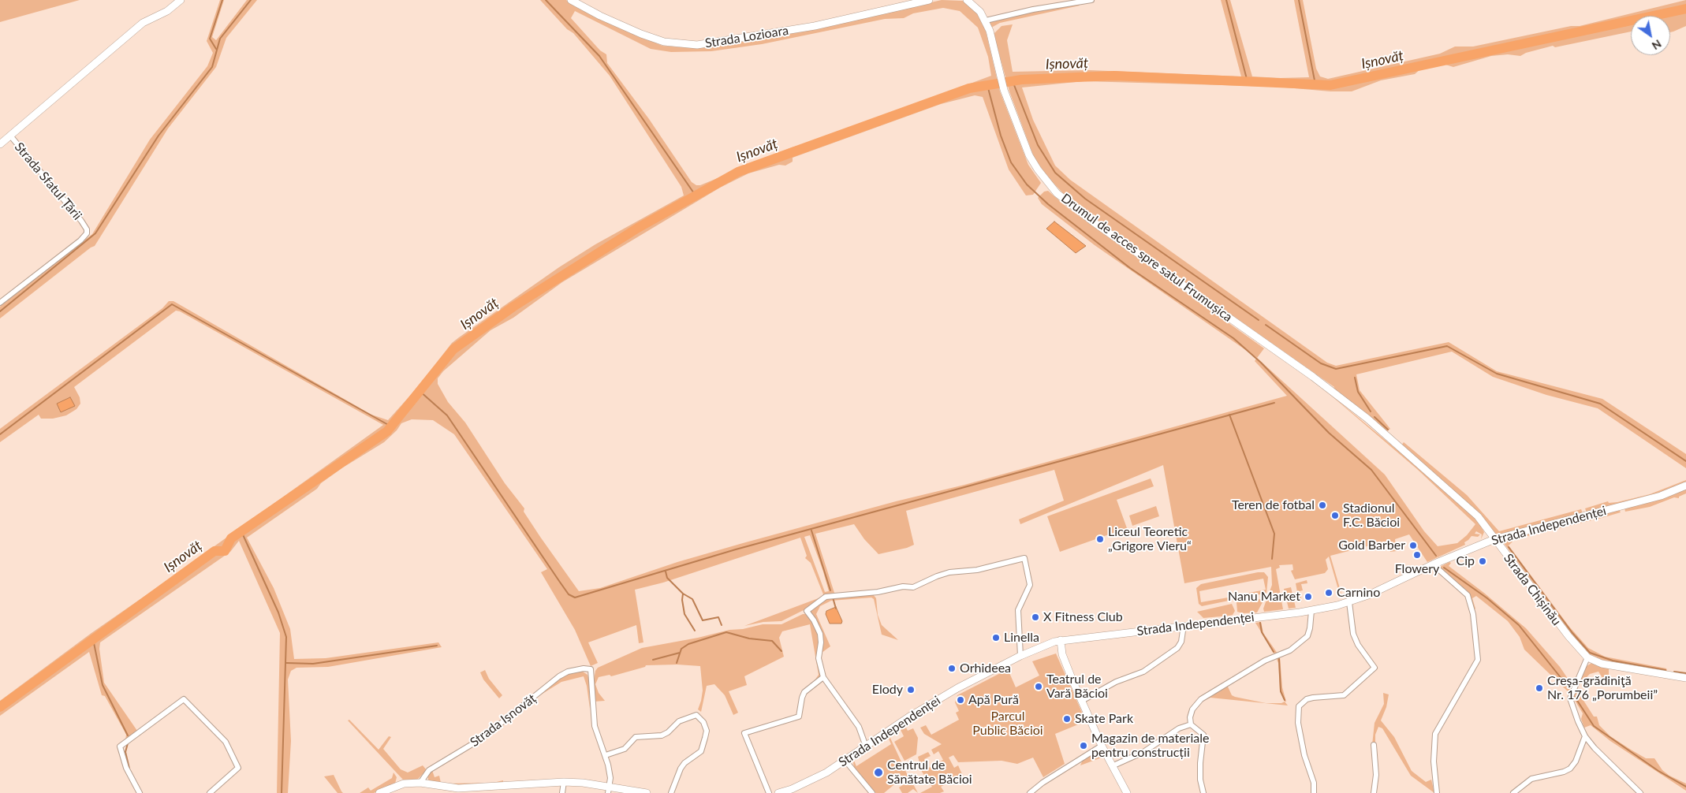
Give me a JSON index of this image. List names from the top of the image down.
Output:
{
  "streets": {
    "street": [
      "Strada Lozioara",
      "Strada Sfatul Țării",
      "Drumul de acces spre satul Frumușica",
      "Strada Independenței",
      "Strada Chișinău",
      "Strada Ișnovăț"
    ]
  },
  "crossings": [
    ["Drumul de acces spre satul Frumușica", "Strada Chișinău"],
    ["Strada Independenței", "Strada Chișinău"]
  ],
  "water": ["Ișnovăț"],
  "parks": ["Parcul Public Băcioi"],
  "places": [
    "Teren de fotbal",
    "Stadionul F.C. Băcioi",
    "Liceul Teoretic „Grigore Vieru“",
    "Gold Barber",
    "Flowery",
    "Cip",
    "Carnino",
    "Nanu Market",
    "X Fitness Club",
    "Linella",
    "Orhideea",
    "Teatrul de Vară Băcioi",
    "Creşa-grădiniţă Nr. 176 „Porumbeii”",
    "Elody",
    "Apă Pură",
    "Skate Park",
    "Magazin de materiale pentru construcții",
    "Centrul de Sănătate Băcioi"
  ],
  "north": "bottom right"
}
